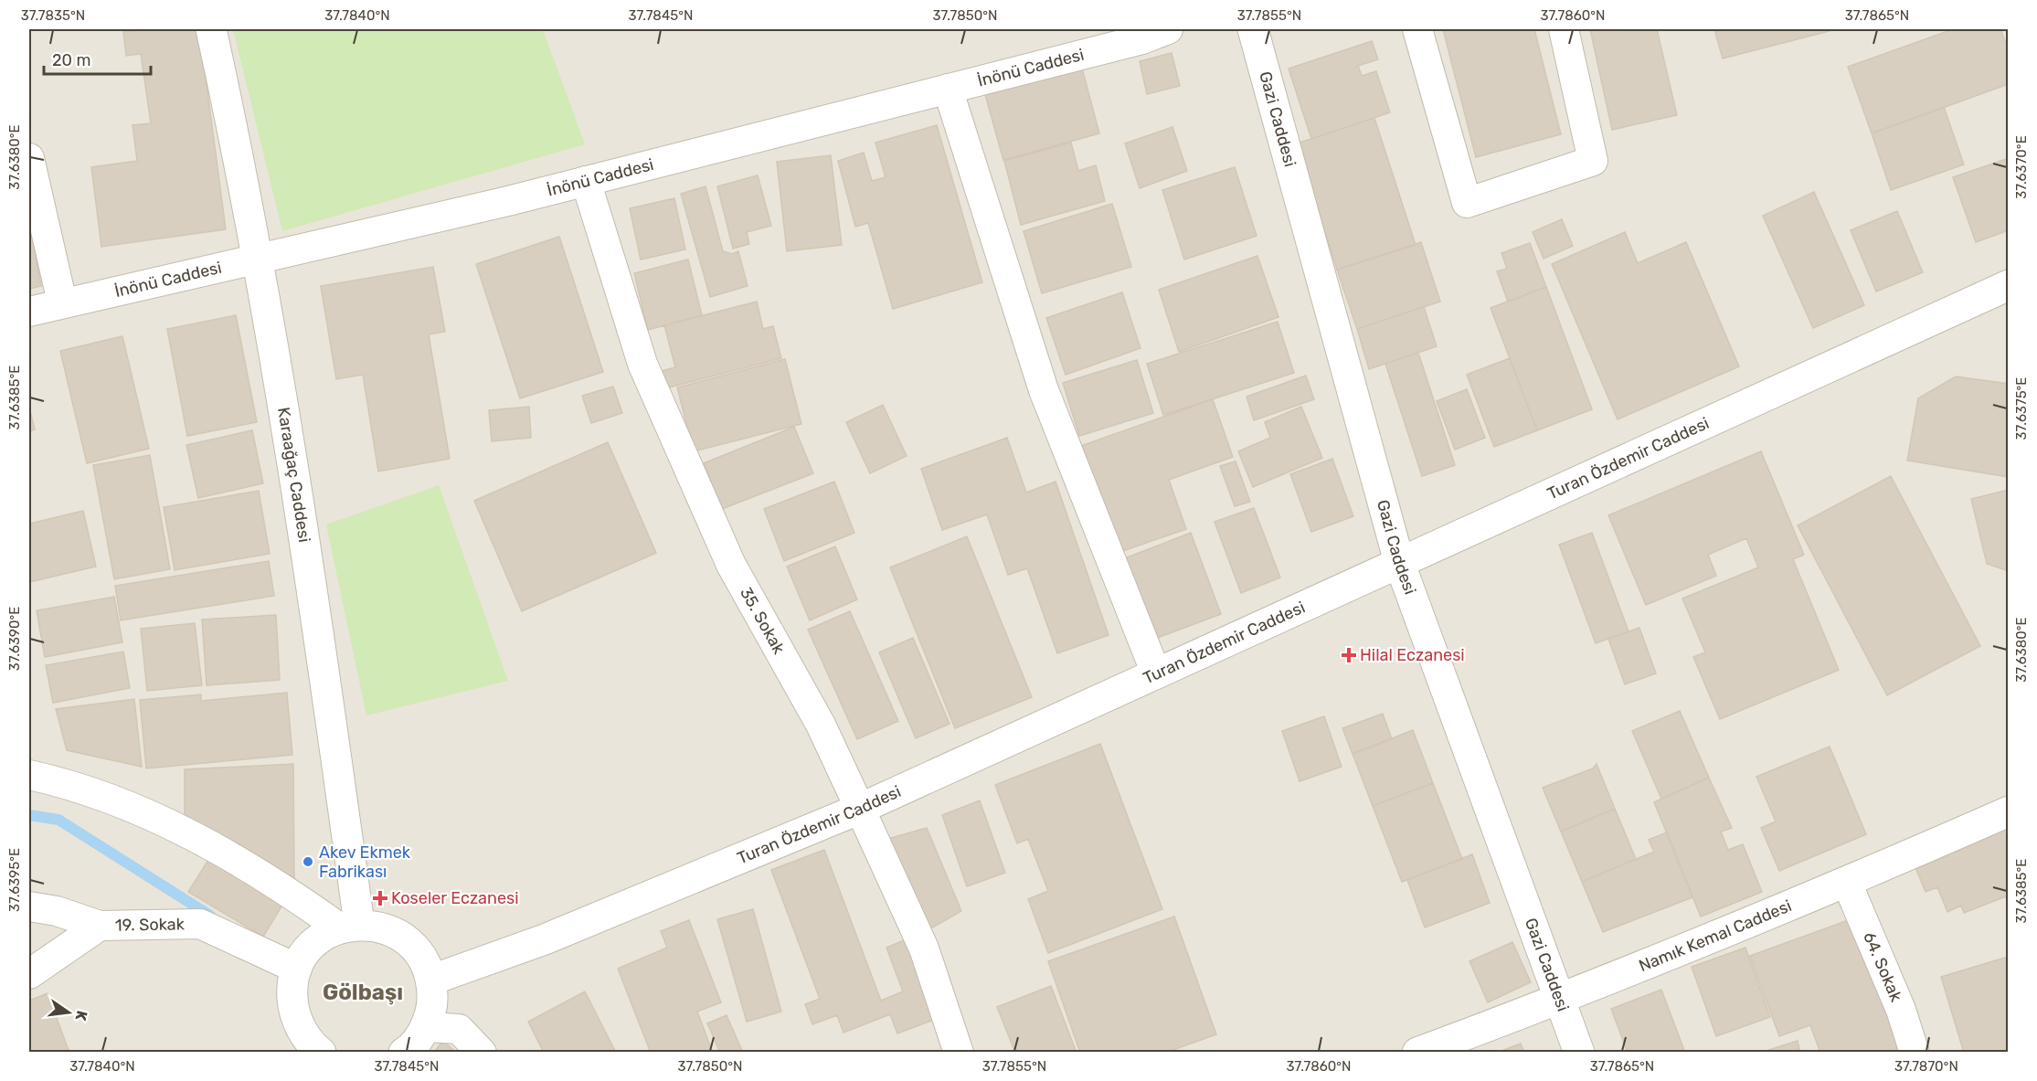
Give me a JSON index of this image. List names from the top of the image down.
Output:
{
  "streets": {
    "street": [
      "İnönü Caddesi",
      "Gazi Caddesi",
      "Turan Özdemir Caddesi",
      "Karaağaç Caddesi",
      "35. Sokak",
      "19. Sokak",
      "Namık Kemal Caddesi",
      "64. Sokak"
    ]
  },
  "crossings": [
    ["İnönü Caddesi", "Karaağaç Caddesi"],
    ["İnönü Caddesi", "35. Sokak"],
    ["Gazi Caddesi", "Turan Özdemir Caddesi"],
    ["Gazi Caddesi", "Namık Kemal Caddesi"],
    ["Turan Özdemir Caddesi", "35. Sokak"],
    ["Namık Kemal Caddesi", "64. Sokak"]
  ],
  "districts": ["Gölbaşı"],
  "places": {
    "health": ["Hilal Eczanesi", "Koseler Eczanesi"],
    "other": ["Akev Ekmek Fabrikası"]
  },
  "scale_bar": "20 m",
  "north": "right",
  "coordinates": [
    "37.7835°N",
    "37.7840°N",
    "37.7845°N",
    "37.7850°N",
    "37.7855°N",
    "37.7860°N",
    "37.7865°N",
    "37.6380°E",
    "37.6370°E",
    "37.6385°E",
    "37.6375°E",
    "37.6390°E",
    "37.6395°E",
    "37.7870°N"
  ]
}
